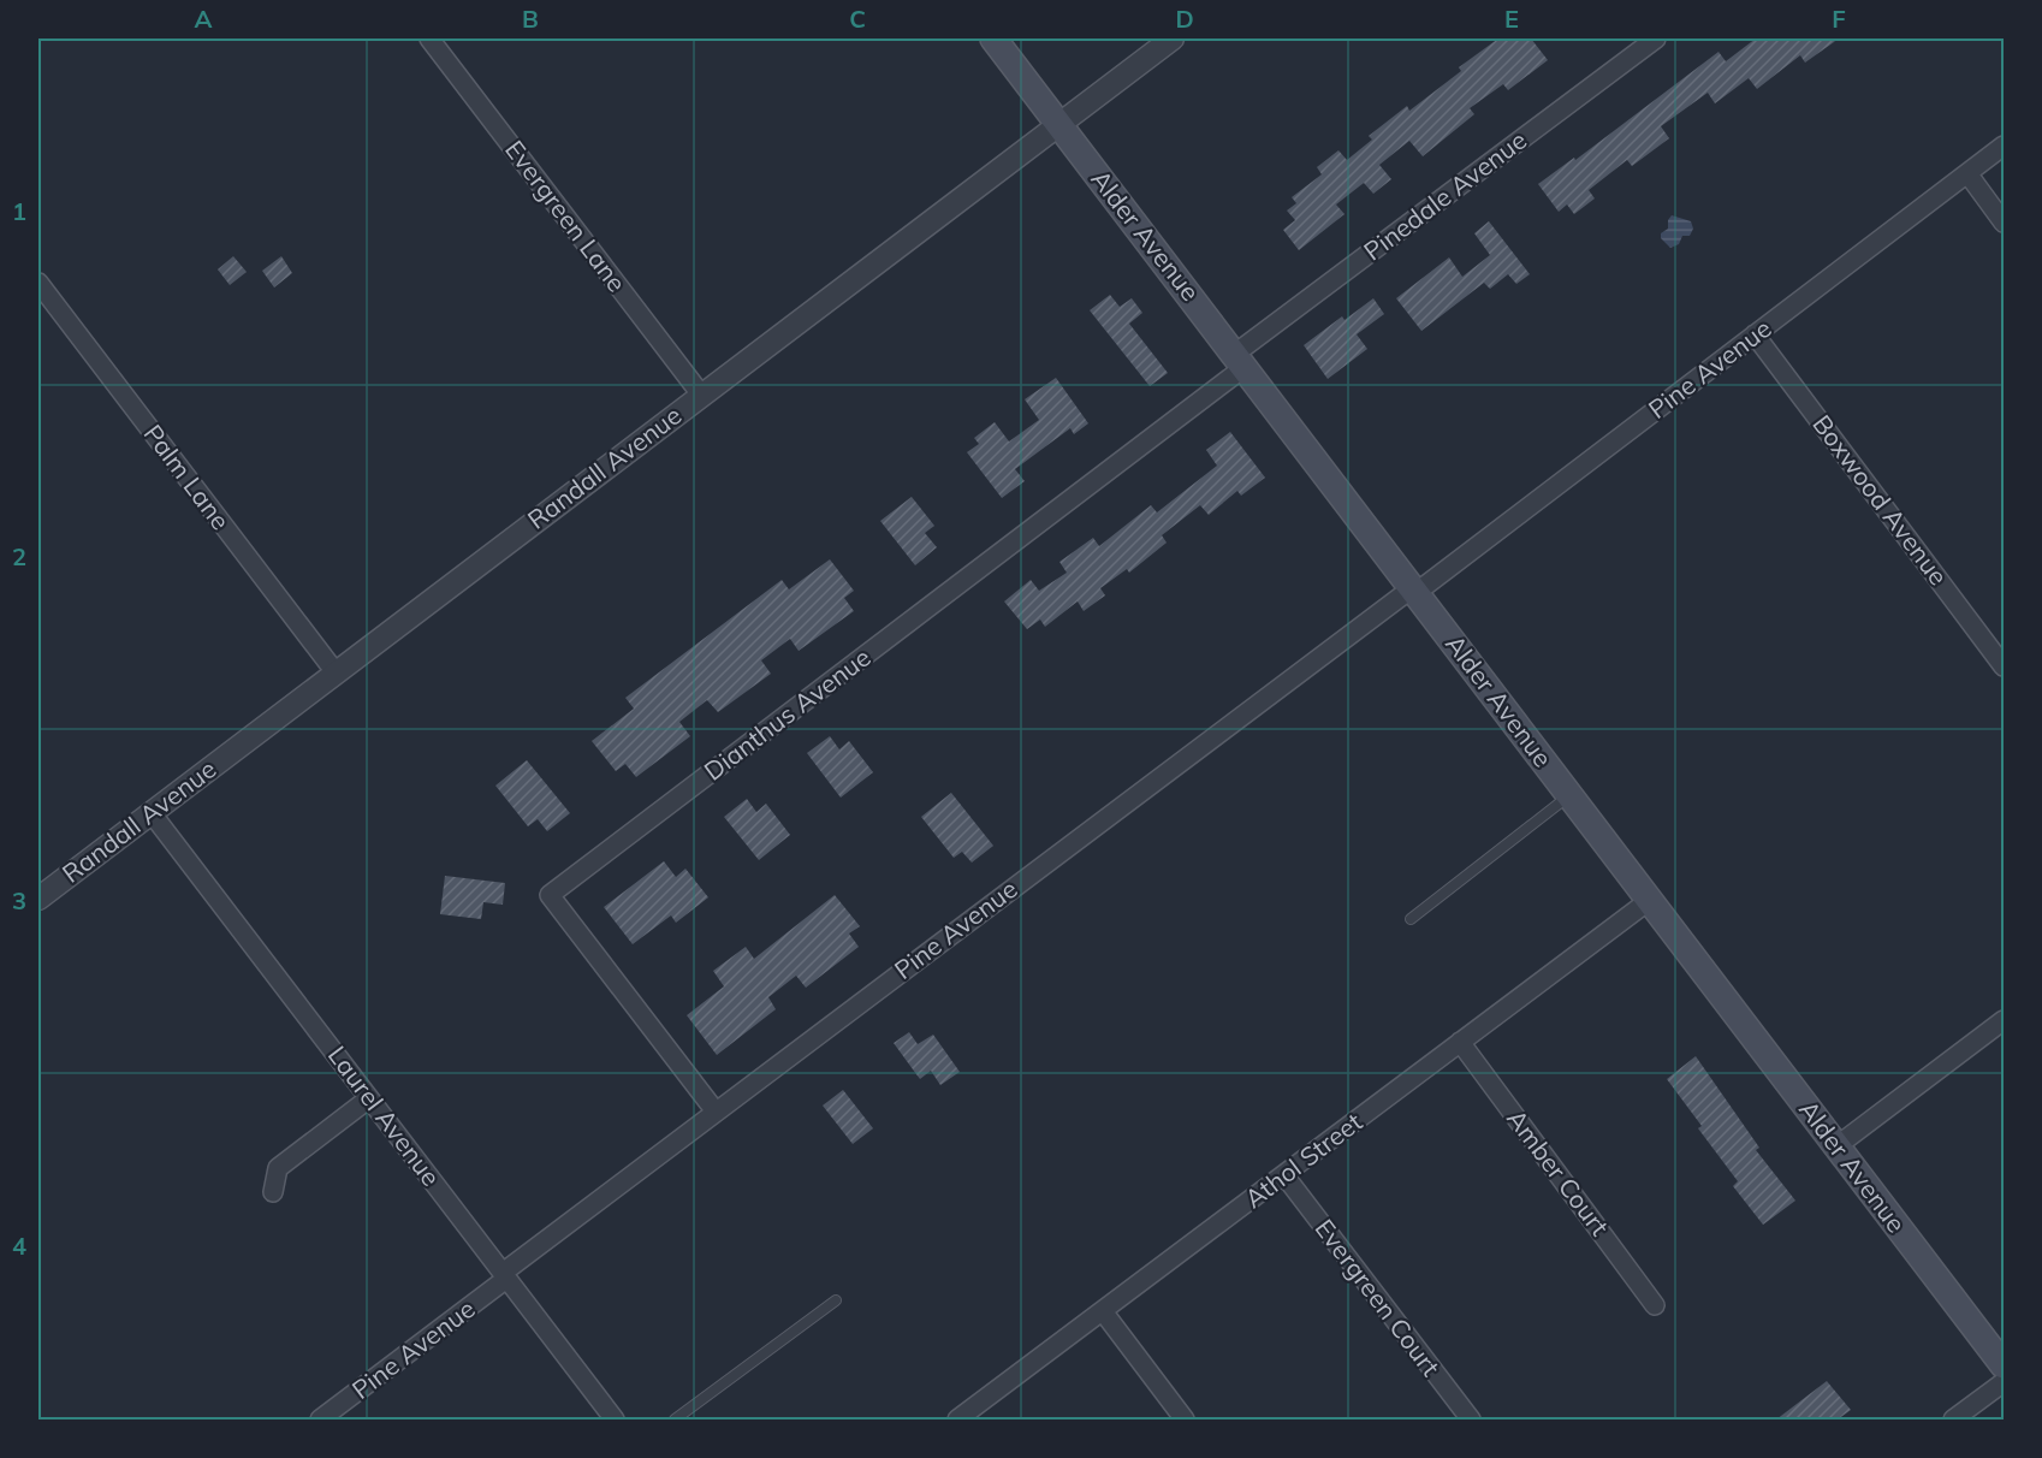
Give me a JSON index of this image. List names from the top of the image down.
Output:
{
  "streets": {
    "main road": ["Alder Avenue"],
    "street": [
      "Pinedale Avenue",
      "Evergreen Lane",
      "Pine Avenue",
      "Randall Avenue",
      "Palm Lane",
      "Boxwood Avenue",
      "Dianthus Avenue",
      "Laurel Avenue",
      "Athol Street",
      "Amber Court",
      "Evergreen Court"
    ]
  },
  "crossings": [
    ["Pinedale Avenue", "Alder Avenue"],
    ["Pinedale Avenue", "Dianthus Avenue"],
    ["Evergreen Lane", "Randall Avenue"],
    ["Alder Avenue", "Pine Avenue"],
    ["Alder Avenue", "Randall Avenue"],
    ["Alder Avenue", "Dianthus Avenue"],
    ["Alder Avenue", "Athol Street"],
    ["Pine Avenue", "Boxwood Avenue"],
    ["Pine Avenue", "Dianthus Avenue"],
    ["Pine Avenue", "Laurel Avenue"],
    ["Randall Avenue", "Palm Lane"],
    ["Randall Avenue", "Laurel Avenue"],
    ["Athol Street", "Amber Court"],
    ["Athol Street", "Evergreen Court"]
  ],
  "grid": {
    "columns": [
      "A",
      "B",
      "C",
      "D",
      "E",
      "F"
    ],
    "rows": [
      "1",
      "2",
      "3",
      "4"
    ]
  }
}
